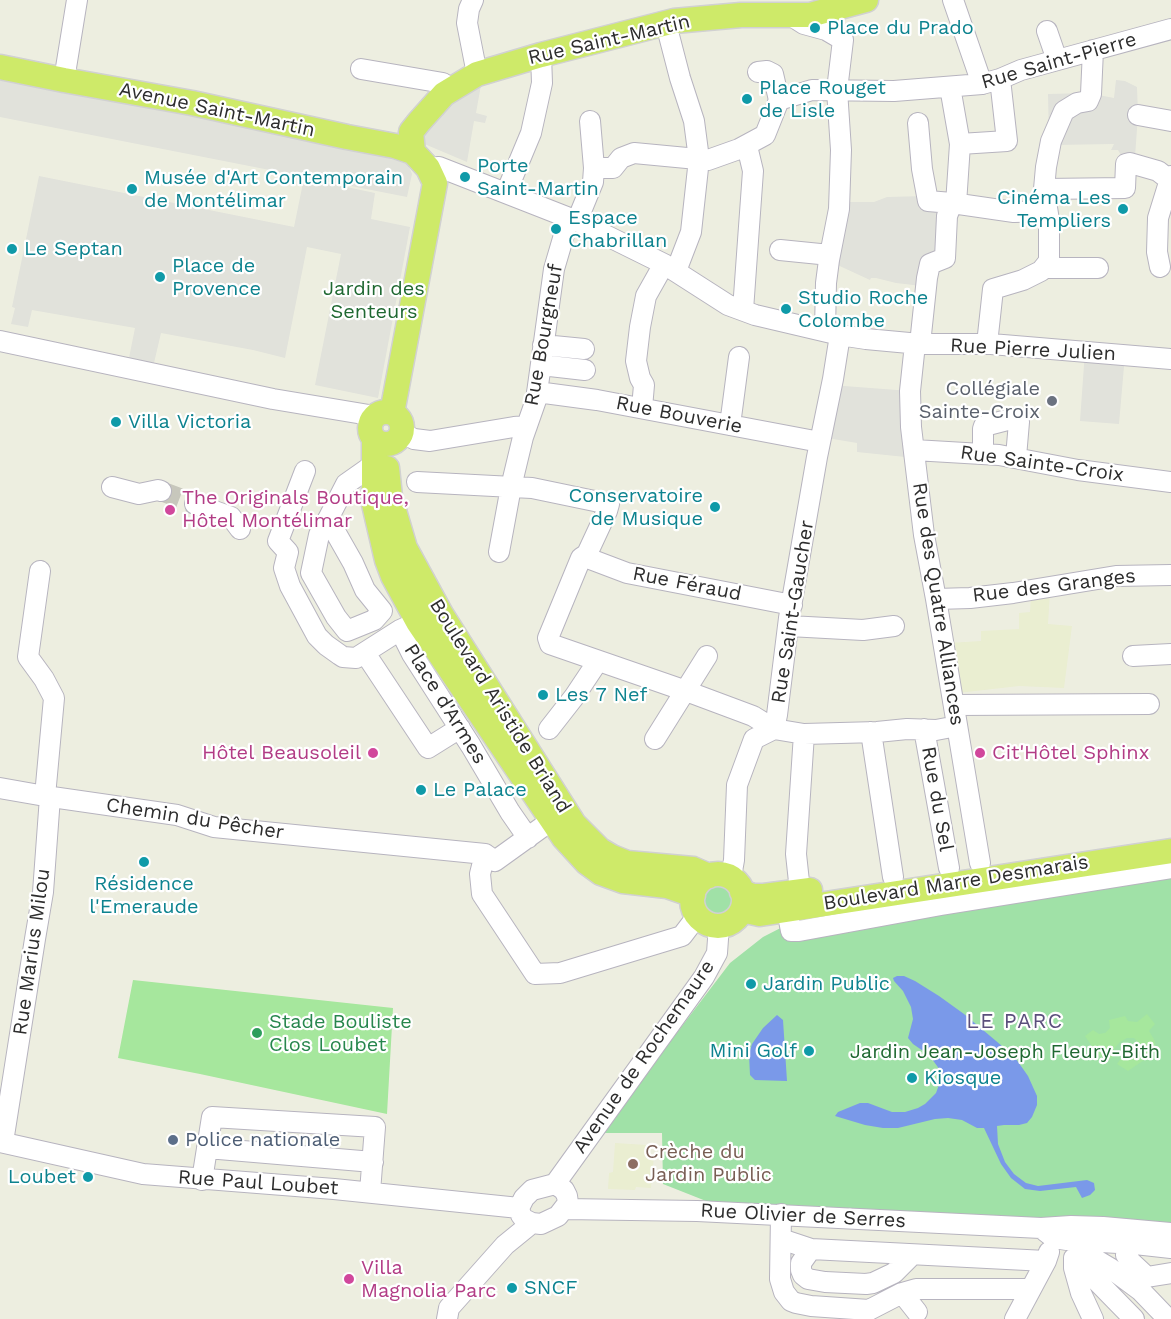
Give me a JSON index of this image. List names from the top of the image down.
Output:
{
  "streets": {
    "main road": [
      "Rue Saint-Martin",
      "Avenue Saint-Martin",
      "Boulevard Aristide Briand",
      "Boulevard Marre Desmarais"
    ],
    "street": [
      "Rue Saint-Pierre",
      "Rue Bourgneuf",
      "Rue Pierre Julien",
      "Rue Bouverie",
      "Rue Sainte-Croix",
      "Rue Féraud",
      "Rue des Granges",
      "Rue des Quatre Alliances",
      "Rue Saint-Gaucher",
      "Place d'Armes",
      "Rue du Sel",
      "Chemin du Pêcher",
      "Rue Marius Milou",
      "Avenue de Rochemaure",
      "Rue Paul Loubet",
      "Rue Olivier de Serres"
    ]
  },
  "crossings": [
    ["Rue Saint-Martin", "Rue Saint-Gaucher"],
    ["Rue Saint-Pierre", "Rue Saint-Gaucher"],
    ["Avenue Saint-Martin", "Rue Pierre Julien"],
    ["Rue Bourgneuf", "Rue Pierre Julien"],
    ["Rue Bourgneuf", "Rue Bouverie"],
    ["Rue Pierre Julien", "Rue des Quatre Alliances"],
    ["Rue Pierre Julien", "Rue Saint-Gaucher"],
    ["Rue Bouverie", "Rue Saint-Gaucher"],
    ["Rue Sainte-Croix", "Rue des Quatre Alliances"],
    ["Rue Féraud", "Rue Saint-Gaucher"],
    ["Rue des Granges", "Rue des Quatre Alliances"],
    ["Rue des Quatre Alliances", "Boulevard Marre Desmarais"],
    ["Rue Saint-Gaucher", "Boulevard Aristide Briand"],
    ["Rue Saint-Gaucher", "Boulevard Marre Desmarais"],
    ["Place d'Armes", "Boulevard Aristide Briand"],
    ["Boulevard Aristide Briand", "Boulevard Marre Desmarais"],
    ["Boulevard Aristide Briand", "Avenue de Rochemaure"],
    ["Rue du Sel", "Boulevard Marre Desmarais"],
    ["Chemin du Pêcher", "Rue Marius Milou"],
    ["Rue Marius Milou", "Rue Paul Loubet"],
    ["Avenue de Rochemaure", "Rue Paul Loubet"],
    ["Avenue de Rochemaure", "Rue Olivier de Serres"],
    ["Rue Paul Loubet", "Rue Olivier de Serres"]
  ],
  "districts": ["LE PARC"],
  "parks": ["Jardin des Senteurs", "Jardin Jean-Joseph Fleury-Bith"],
  "places": [
    "Place du Prado",
    "Place Rouget de Lisle",
    "Porte Saint-Martin",
    "Musée d'Art Contemporain de Montélimar",
    "Cinéma Les Templiers",
    "Espace Chabrillan",
    "Le Septan",
    "Place de Provence",
    "Studio Roche Colombe",
    "Collégiale Sainte-Croix",
    "Villa Victoria",
    "Conservatoire de Musique",
    "The Originals Boutique, Hôtel Montélimar",
    "Les 7 Nef",
    "Hôtel Beausoleil",
    "Cit'Hôtel Sphinx",
    "Le Palace",
    "Résidence l'Emeraude",
    "Jardin Public",
    "Stade Bouliste Clos Loubet",
    "Mini Golf",
    "Kiosque",
    "Police nationale",
    "Crèche du Jardin Public",
    "Loubet",
    "Villa Magnolia Parc",
    "SNCF"
  ]
}
